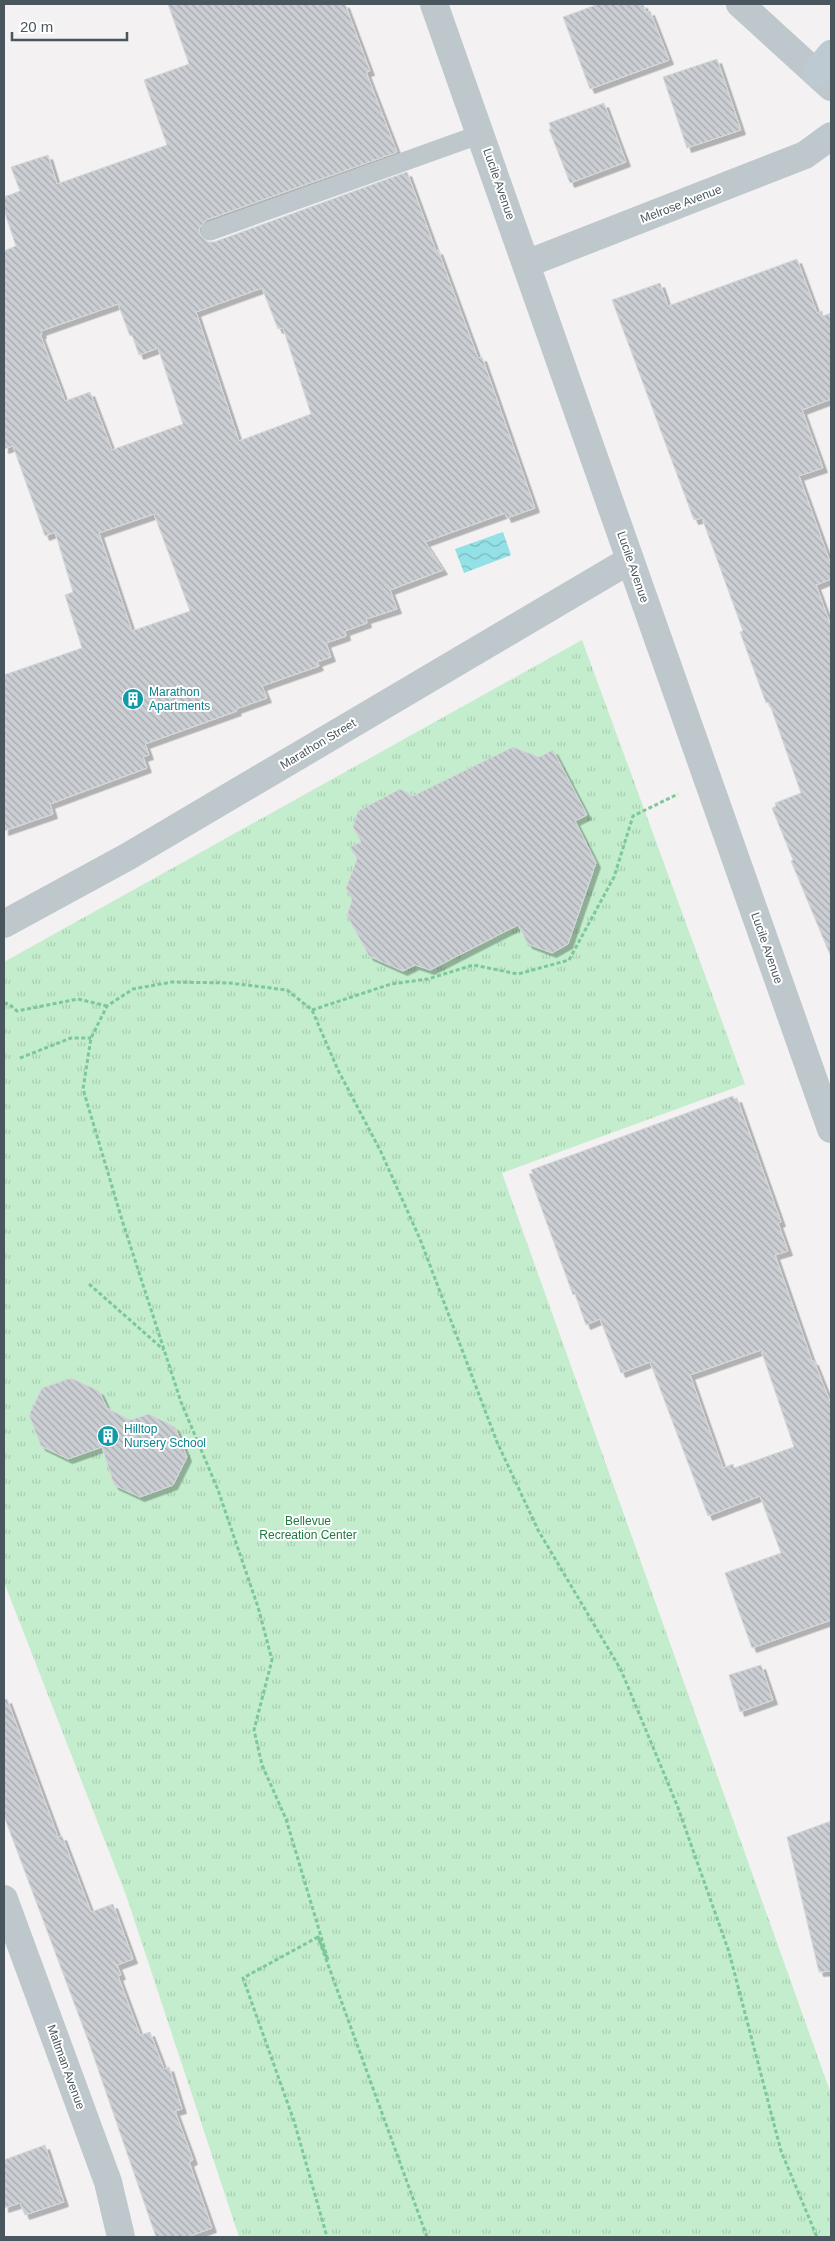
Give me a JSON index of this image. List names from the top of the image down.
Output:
{
  "streets": {
    "street": [
      "Lucile Avenue",
      "Melrose Avenue",
      "Marathon Street",
      "Maltman Avenue"
    ]
  },
  "crossings": [
    ["Lucile Avenue", "Melrose Avenue"],
    ["Lucile Avenue", "Marathon Street"]
  ],
  "parks": ["Bellevue Recreation Center"],
  "places": {
    "building": ["Marathon Apartments", "Hilltop Nursery School"]
  },
  "scale_bar": "20 m"
}
